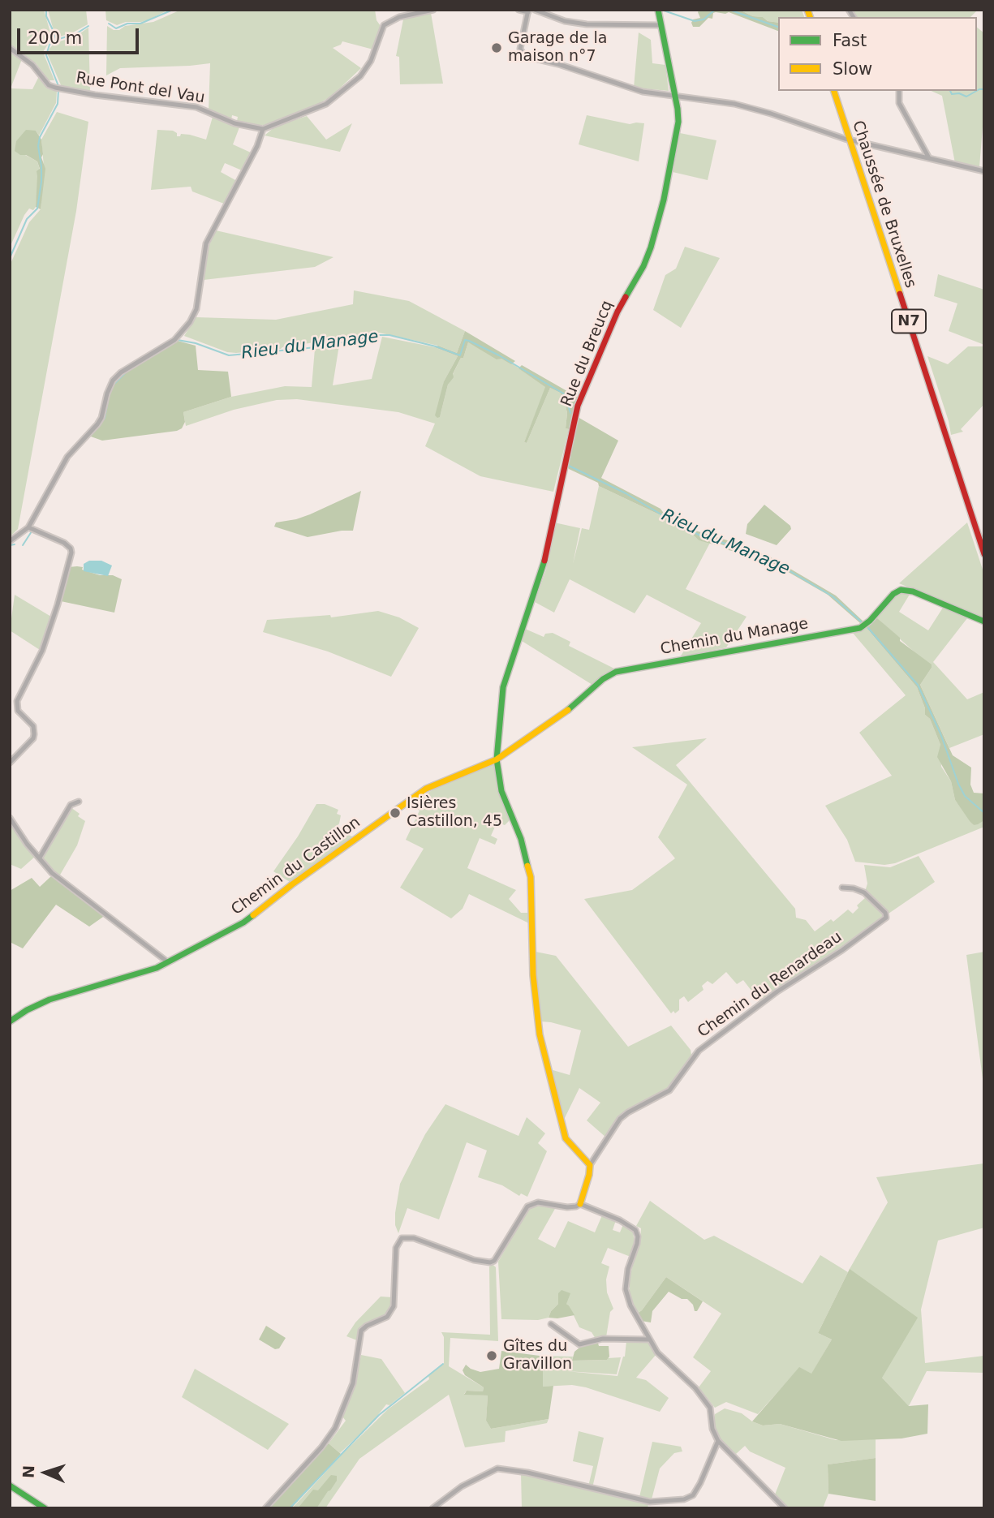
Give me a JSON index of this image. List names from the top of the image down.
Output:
{
  "streets": {
    "street": [
      "Rue Pont del Vau",
      "Chaussée de Bruxelles",
      "N7",
      "Rue du Breucq",
      "Chemin du Manage",
      "Chemin du Castillon",
      "Chemin du Renardeau"
    ]
  },
  "crossings": [
    ["Rue du Breucq", "Chemin du Manage"],
    ["Rue du Breucq", "Chemin du Castillon"],
    ["Rue du Breucq", "Chemin du Renardeau"],
    ["Chemin du Manage", "Chemin du Castillon"]
  ],
  "water": ["Rieu du Manage"],
  "places": ["Garage de la maison n°7", "Isières Castillon, 45", "Gîtes du Gravillon"],
  "legend": ["Fast", "Slow"],
  "scale_bar": "200 m",
  "north": "left"
}
